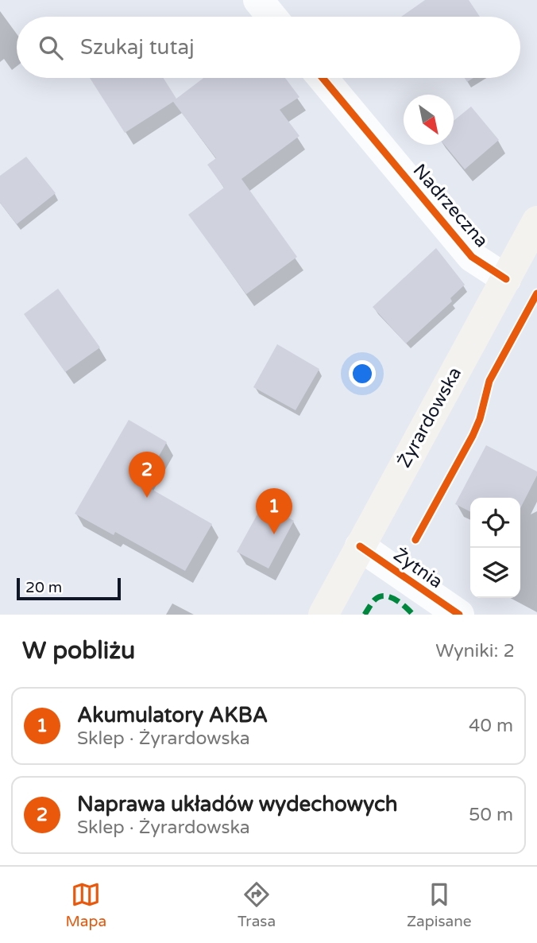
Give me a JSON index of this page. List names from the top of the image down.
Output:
{
  "streets": {
    "main road": ["Żyrardowska"],
    "street": ["Nadrzeczna", "Żytnia"]
  },
  "crossings": [
    ["Nadrzeczna", "Żyrardowska"],
    ["Żyrardowska", "Żytnia"]
  ],
  "scale_bar": "20 m",
  "north": "bottom right",
  "page": {
    "search": "Szukaj tutaj",
    "pins": ["2", "1"],
    "scale": "20 m",
    "heading": ["W pobliżu", "Wyniki: 2"],
    "list": [
      {
        "mark": "1",
        "name": "Akumulatory AKBA",
        "note": "Sklep · Żyrardowska",
        "value": "40 m"
      },
      {
        "mark": "2",
        "name": "Naprawa układów wydechowych",
        "note": "Sklep · Żyrardowska",
        "value": "50 m"
      }
    ],
    "nav": ["Mapa", "Trasa", "Zapisane"]
  }
}
